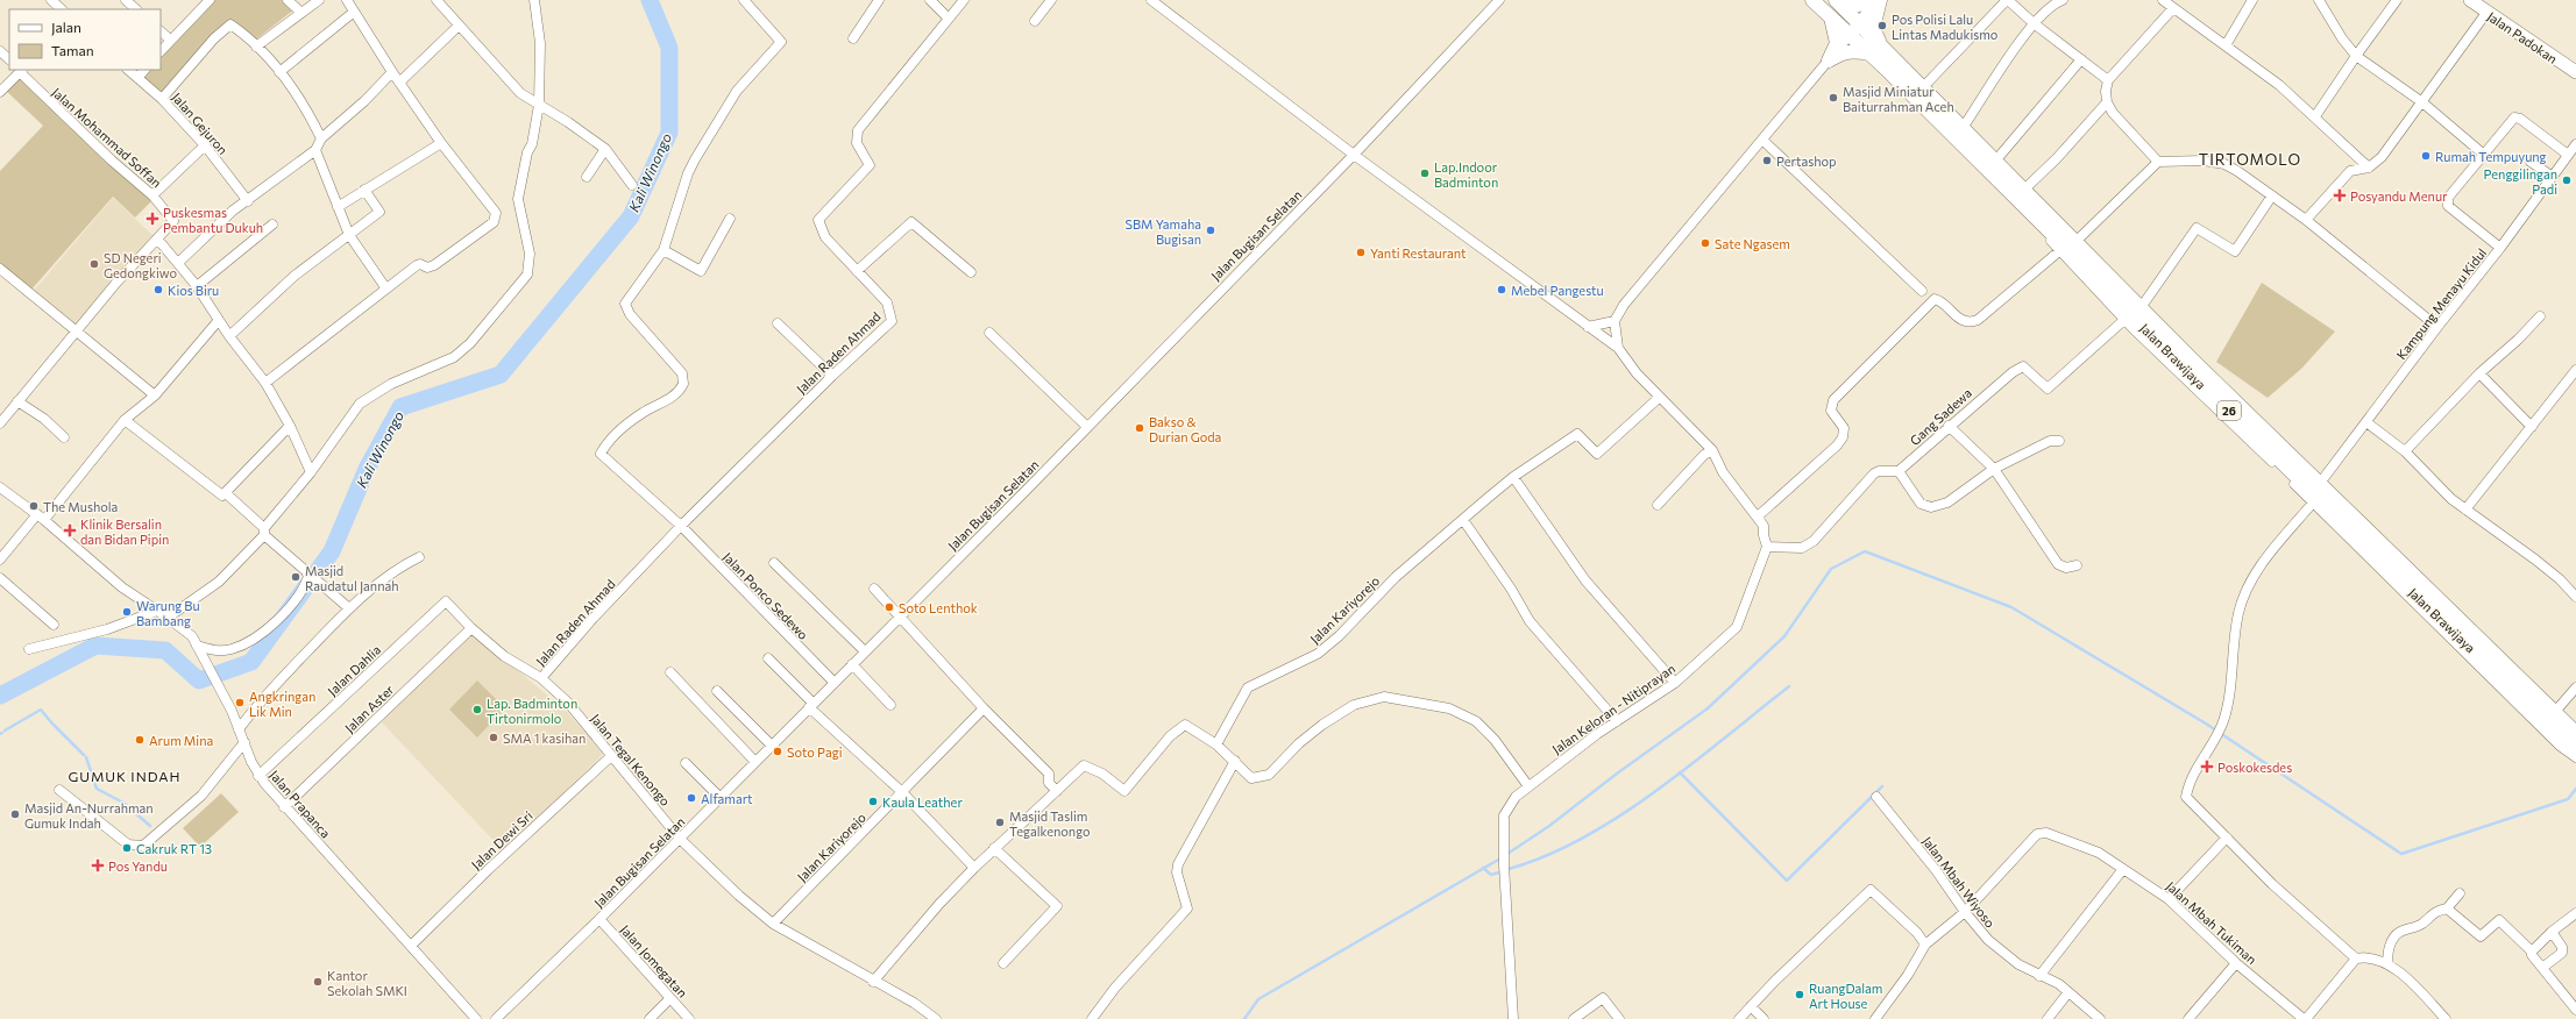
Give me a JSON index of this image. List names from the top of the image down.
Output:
{
  "streets": {
    "highway": ["Jalan Brawijaya", "26"],
    "main road": ["Jalan Padokan"],
    "street": [
      "Jalan Gejuron",
      "Jalan Mohammad Soffan",
      "Jalan Bugisan Selatan",
      "Kampung Menayu Kidul",
      "Jalan Raden Ahmad",
      "Gang Sadewa",
      "Jalan Ponco Sedewo",
      "Jalan Kariyorejo",
      "Jalan Dahlia",
      "Jalan Aster",
      "Jalan Keloran - Nitiprayan",
      "Jalan Tegal Kenongo",
      "Jalan Prapanca",
      "Jalan Dewi Sri",
      "Jalan Mbah Wiyoso",
      "Jalan Mbah Tukiman",
      "Jalan Jomegatan"
    ]
  },
  "crossings": [
    ["Jalan Bugisan Selatan", "Jalan Ponco Sedewo"],
    ["Jalan Bugisan Selatan", "Jalan Tegal Kenongo"],
    ["Jalan Bugisan Selatan", "Jalan Jomegatan"],
    ["Jalan Raden Ahmad", "Jalan Ponco Sedewo"],
    ["Jalan Raden Ahmad", "Jalan Tegal Kenongo"],
    ["Jalan Dahlia", "Jalan Tegal Kenongo"],
    ["Jalan Dahlia", "Jalan Prapanca"],
    ["Jalan Aster", "Jalan Tegal Kenongo"],
    ["Jalan Aster", "Jalan Prapanca"],
    ["Jalan Tegal Kenongo", "Jalan Dewi Sri"],
    ["Jalan Prapanca", "Jalan Dewi Sri"],
    ["Jalan Mbah Wiyoso", "Jalan Mbah Tukiman"]
  ],
  "districts": ["TIRTOMOLO", "GUMUK INDAH"],
  "water": ["Kali Winongo"],
  "places": {
    "other": [
      "Pos Polisi Lalu Lintas Madukismo",
      "Masjid Miniatur Baiturrahman Aceh",
      "Rumah Tempuyung",
      "Pertashop",
      "Lap.Indoor Badminton",
      "Penggilingan Padi",
      "SBM Yamaha Bugisan",
      "Sate Ngasem",
      "Yanti Restaurant",
      "SD Negeri Gedongkiwo",
      "Kios Biru",
      "Mebel Pangestu",
      "Bakso & Durian Goda",
      "The Mushola",
      "Masjid Raudatul Jannah",
      "Soto Lenthok",
      "Warung Bu Bambang",
      "Angkringan Lik Min",
      "Lap. Badminton Tirtonirmolo",
      "SMA 1 kasihan",
      "Arum Mina",
      "Soto Pagi",
      "Alfamart",
      "Kaula Leather",
      "Masjid An-Nurrahman Gumuk Indah",
      "Masjid Taslim Tegalkenongo",
      "Cakruk RT 13",
      "Kantor Sekolah SMKI",
      "RuangDalam Art House"
    ],
    "health": [
      "Posyandu Menur",
      "Puskesmas Pembantu Dukuh",
      "Klinik Bersalin dan Bidan Pipin",
      "Poskokesdes",
      "Pos Yandu"
    ]
  },
  "legend": ["Jalan", "Taman"]
}
